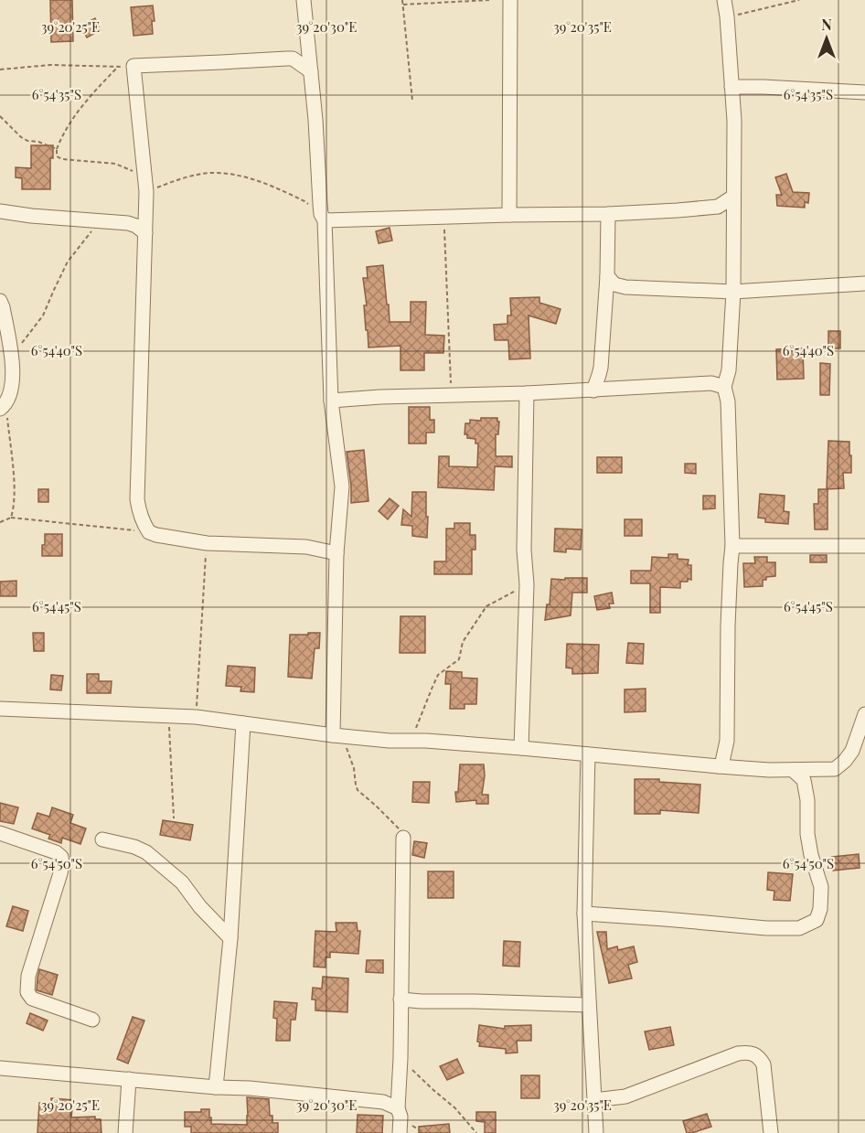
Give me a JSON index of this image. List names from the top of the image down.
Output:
{
  "north": "top",
  "coordinates": [
    "39°20'25\"E",
    "39°20'30\"E",
    "39°20'35\"E",
    "6°54'35\"S",
    "6°54'40\"S",
    "6°54'45\"S",
    "6°54'50\"S"
  ]
}
